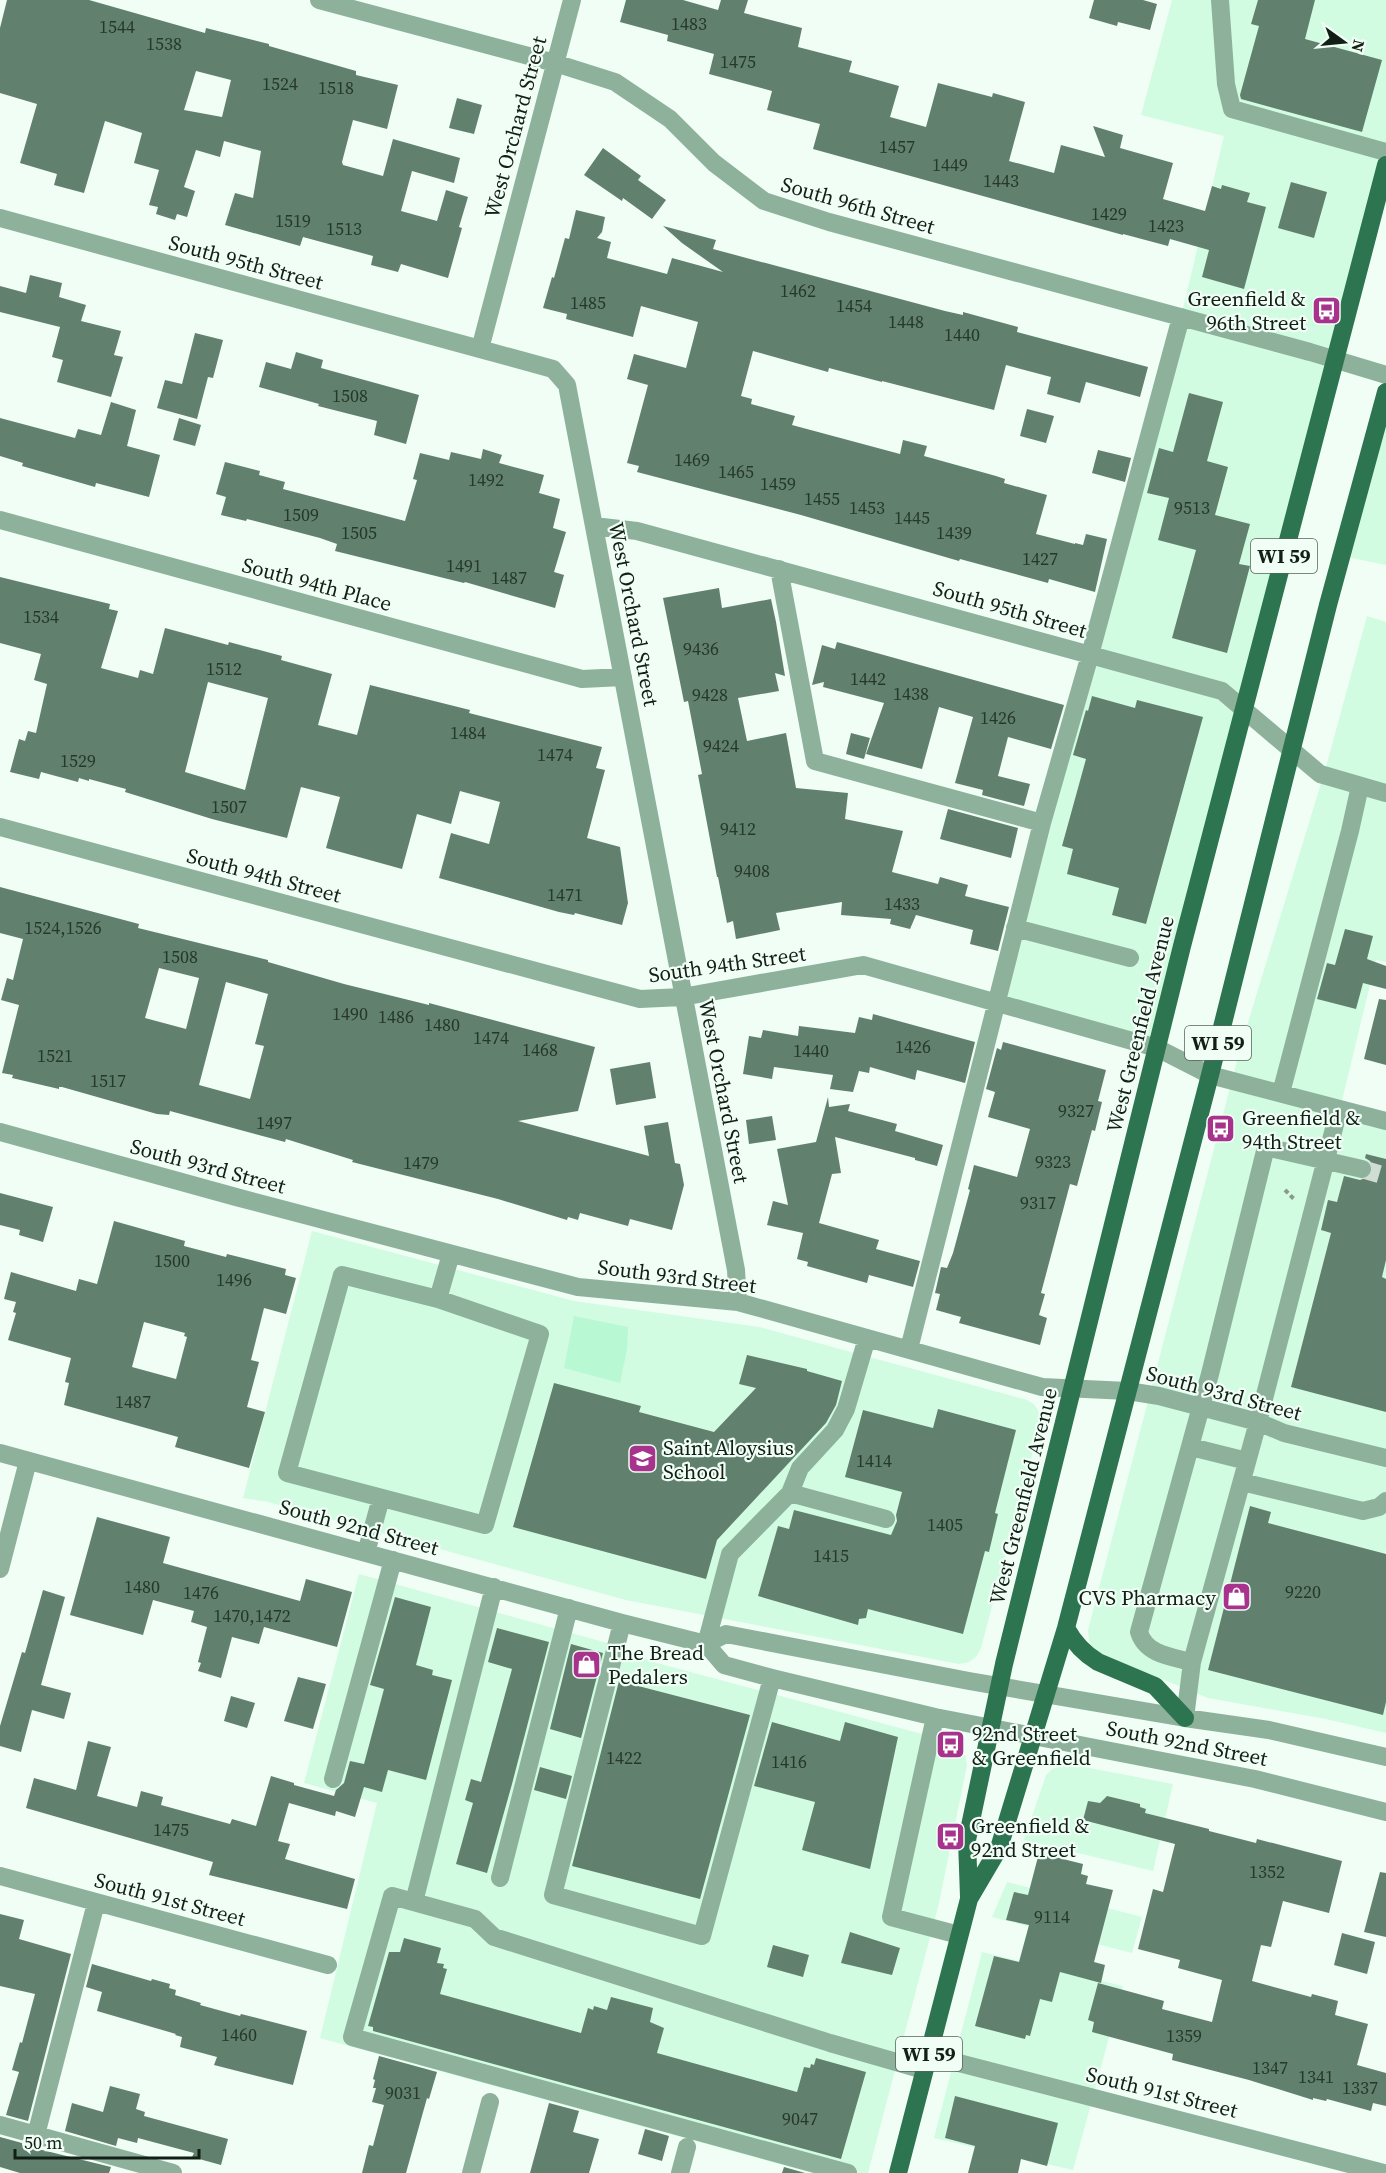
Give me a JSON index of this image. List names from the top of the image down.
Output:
{
  "streets": {
    "main road": ["WI 59", "West Greenfield Avenue"],
    "street": [
      "West Orchard Street",
      "South 96th Street",
      "South 95th Street",
      "South 94th Place",
      "South 94th Street",
      "South 93rd Street",
      "South 92nd Street",
      "South 91st Street"
    ]
  },
  "crossings": [
    ["West Orchard Street", "South 96th Street"],
    ["West Orchard Street", "South 95th Street"],
    ["West Orchard Street", "South 94th Place"],
    ["West Orchard Street", "South 94th Street"],
    ["West Orchard Street", "South 93rd Street"],
    ["South 96th Street", "West Greenfield Avenue"],
    ["South 95th Street", "West Greenfield Avenue"],
    ["South 94th Street", "West Greenfield Avenue"],
    ["West Greenfield Avenue", "South 93rd Street"],
    ["West Greenfield Avenue", "South 92nd Street"],
    ["West Greenfield Avenue", "South 91st Street"]
  ],
  "places": {
    "bus stop": [
      "Greenfield & 96th Street",
      "Greenfield & 94th Street",
      "92nd Street & Greenfield",
      "Greenfield & 92nd Street"
    ],
    "school or university": ["Saint Aloysius School"],
    "shop": ["CVS Pharmacy", "The Bread Pedalers"]
  },
  "house_numbers": [
    "1483",
    "1544",
    "1538",
    "1475",
    "1524",
    "1518",
    "1457",
    "1449",
    "1443",
    "1429",
    "1519",
    "1423",
    "1513",
    "1462",
    "1485",
    "1454",
    "1448",
    "1440",
    "1508",
    "1469",
    "1465",
    "1492",
    "1459",
    "1455",
    "1453",
    "9513",
    "1509",
    "1445",
    "1505",
    "1439",
    "1427",
    "1491",
    "1487",
    "1534",
    "9436",
    "1512",
    "1442",
    "1438",
    "9428",
    "1426",
    "1484",
    "9424",
    "1474",
    "1529",
    "1507",
    "9412",
    "9408",
    "1471",
    "1433",
    "1524,1526",
    "1508",
    "1490",
    "1486",
    "1480",
    "1474",
    "1426",
    "1468",
    "1440",
    "1521",
    "1517",
    "9327",
    "1497",
    "9323",
    "1479",
    "9317",
    "1500",
    "1496",
    "1487",
    "1414",
    "1405",
    "1415",
    "1480",
    "9220",
    "1476",
    "1470,1472",
    "1422",
    "1416",
    "1475",
    "1352",
    "9114",
    "1460",
    "1359",
    "1347",
    "1341",
    "1337",
    "9031",
    "9047"
  ],
  "scale_bar": "50 m",
  "north": "right"
}
